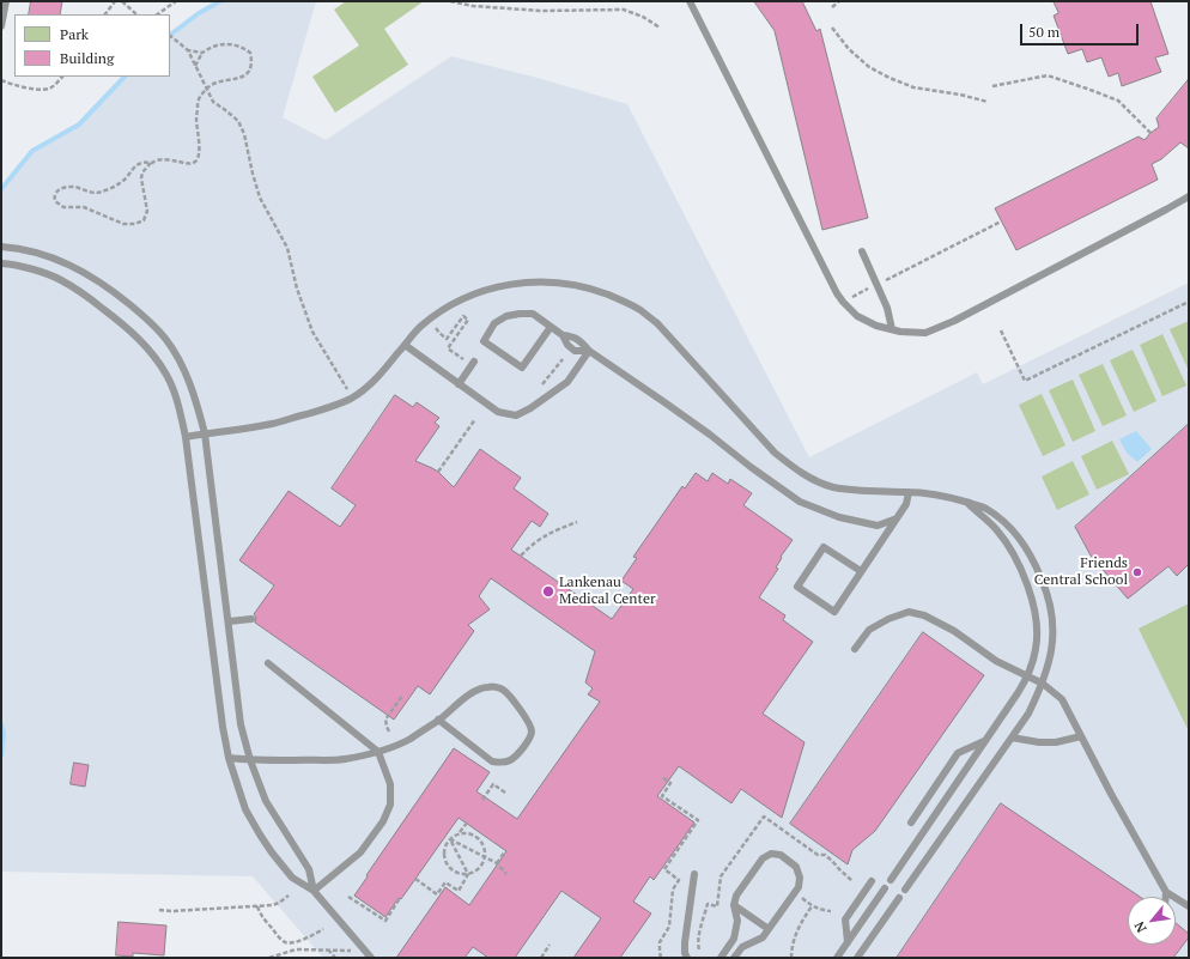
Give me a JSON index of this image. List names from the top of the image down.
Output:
{
  "places": ["Friends Central School", "Lankenau Medical Center"],
  "legend": ["Park", "Building"],
  "scale_bar": "50 m",
  "north": "bottom left"
}
